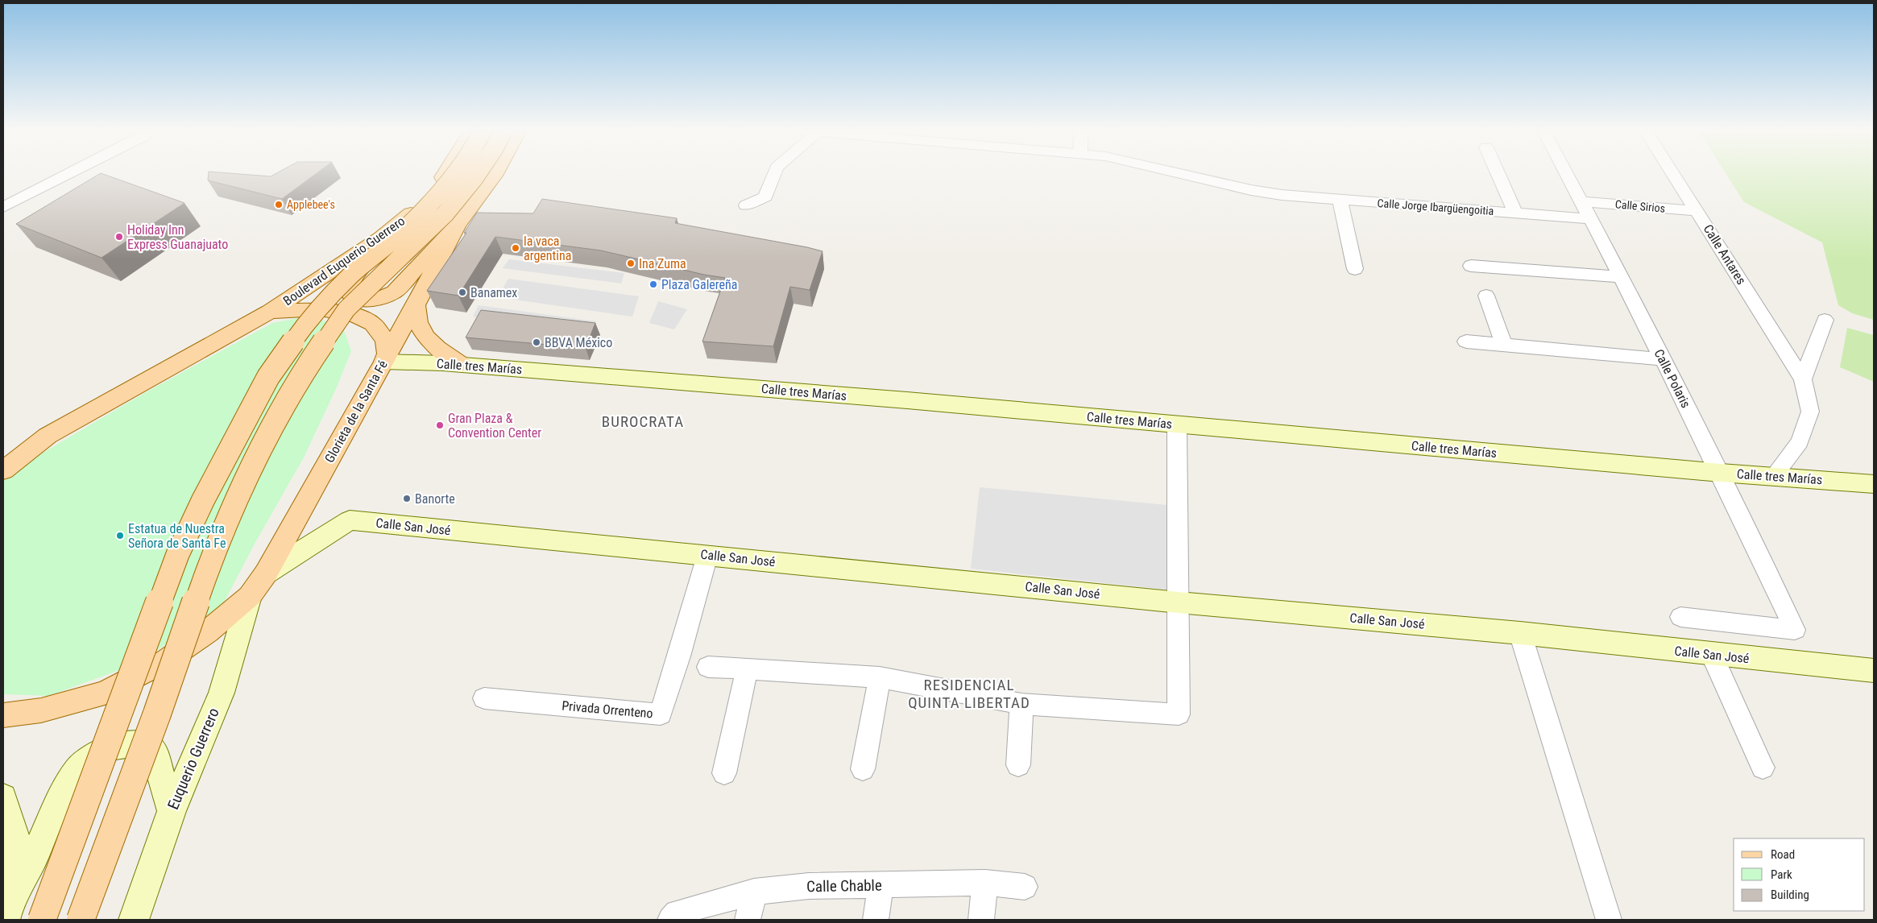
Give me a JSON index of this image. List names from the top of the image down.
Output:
{
  "streets": {
    "main road": [
      "Boulevard Euquerio Guerrero",
      "Calle tres Marías",
      "Glorieta de la Santa Fé",
      "Calle San José",
      "Euquerio Guerrero"
    ],
    "street": [
      "Calle Sirios",
      "Calle Jorge Ibargüengoitia",
      "Calle Antares",
      "Calle Polaris",
      "Privada Orrenteno",
      "Calle Chable"
    ]
  },
  "crossings": [
    ["Calle Sirios", "Calle Antares"],
    ["Calle Sirios", "Calle Polaris"],
    ["Calle Jorge Ibargüengoitia", "Calle Polaris"],
    ["Calle Antares", "Calle tres Marías"],
    ["Boulevard Euquerio Guerrero", "Glorieta de la Santa Fé"],
    ["Calle tres Marías", "Calle Polaris"],
    ["Calle tres Marías", "Glorieta de la Santa Fé"],
    ["Glorieta de la Santa Fé", "Calle San José"],
    ["Glorieta de la Santa Fé", "Euquerio Guerrero"],
    ["Calle San José", "Privada Orrenteno"]
  ],
  "districts": ["BUROCRATA", "RESIDENCIAL QUINTA LIBERTAD"],
  "places": [
    "Applebee's",
    "Holiday Inn Express Guanajuato",
    "la vaca argentina",
    "Ina Zuma",
    "Plaza Galereña",
    "Banamex",
    "BBVA México",
    "Gran Plaza & Convention Center",
    "Banorte",
    "Estatua de Nuestra Señora de Santa Fe"
  ],
  "legend": ["Road", "Park", "Building"]
}
